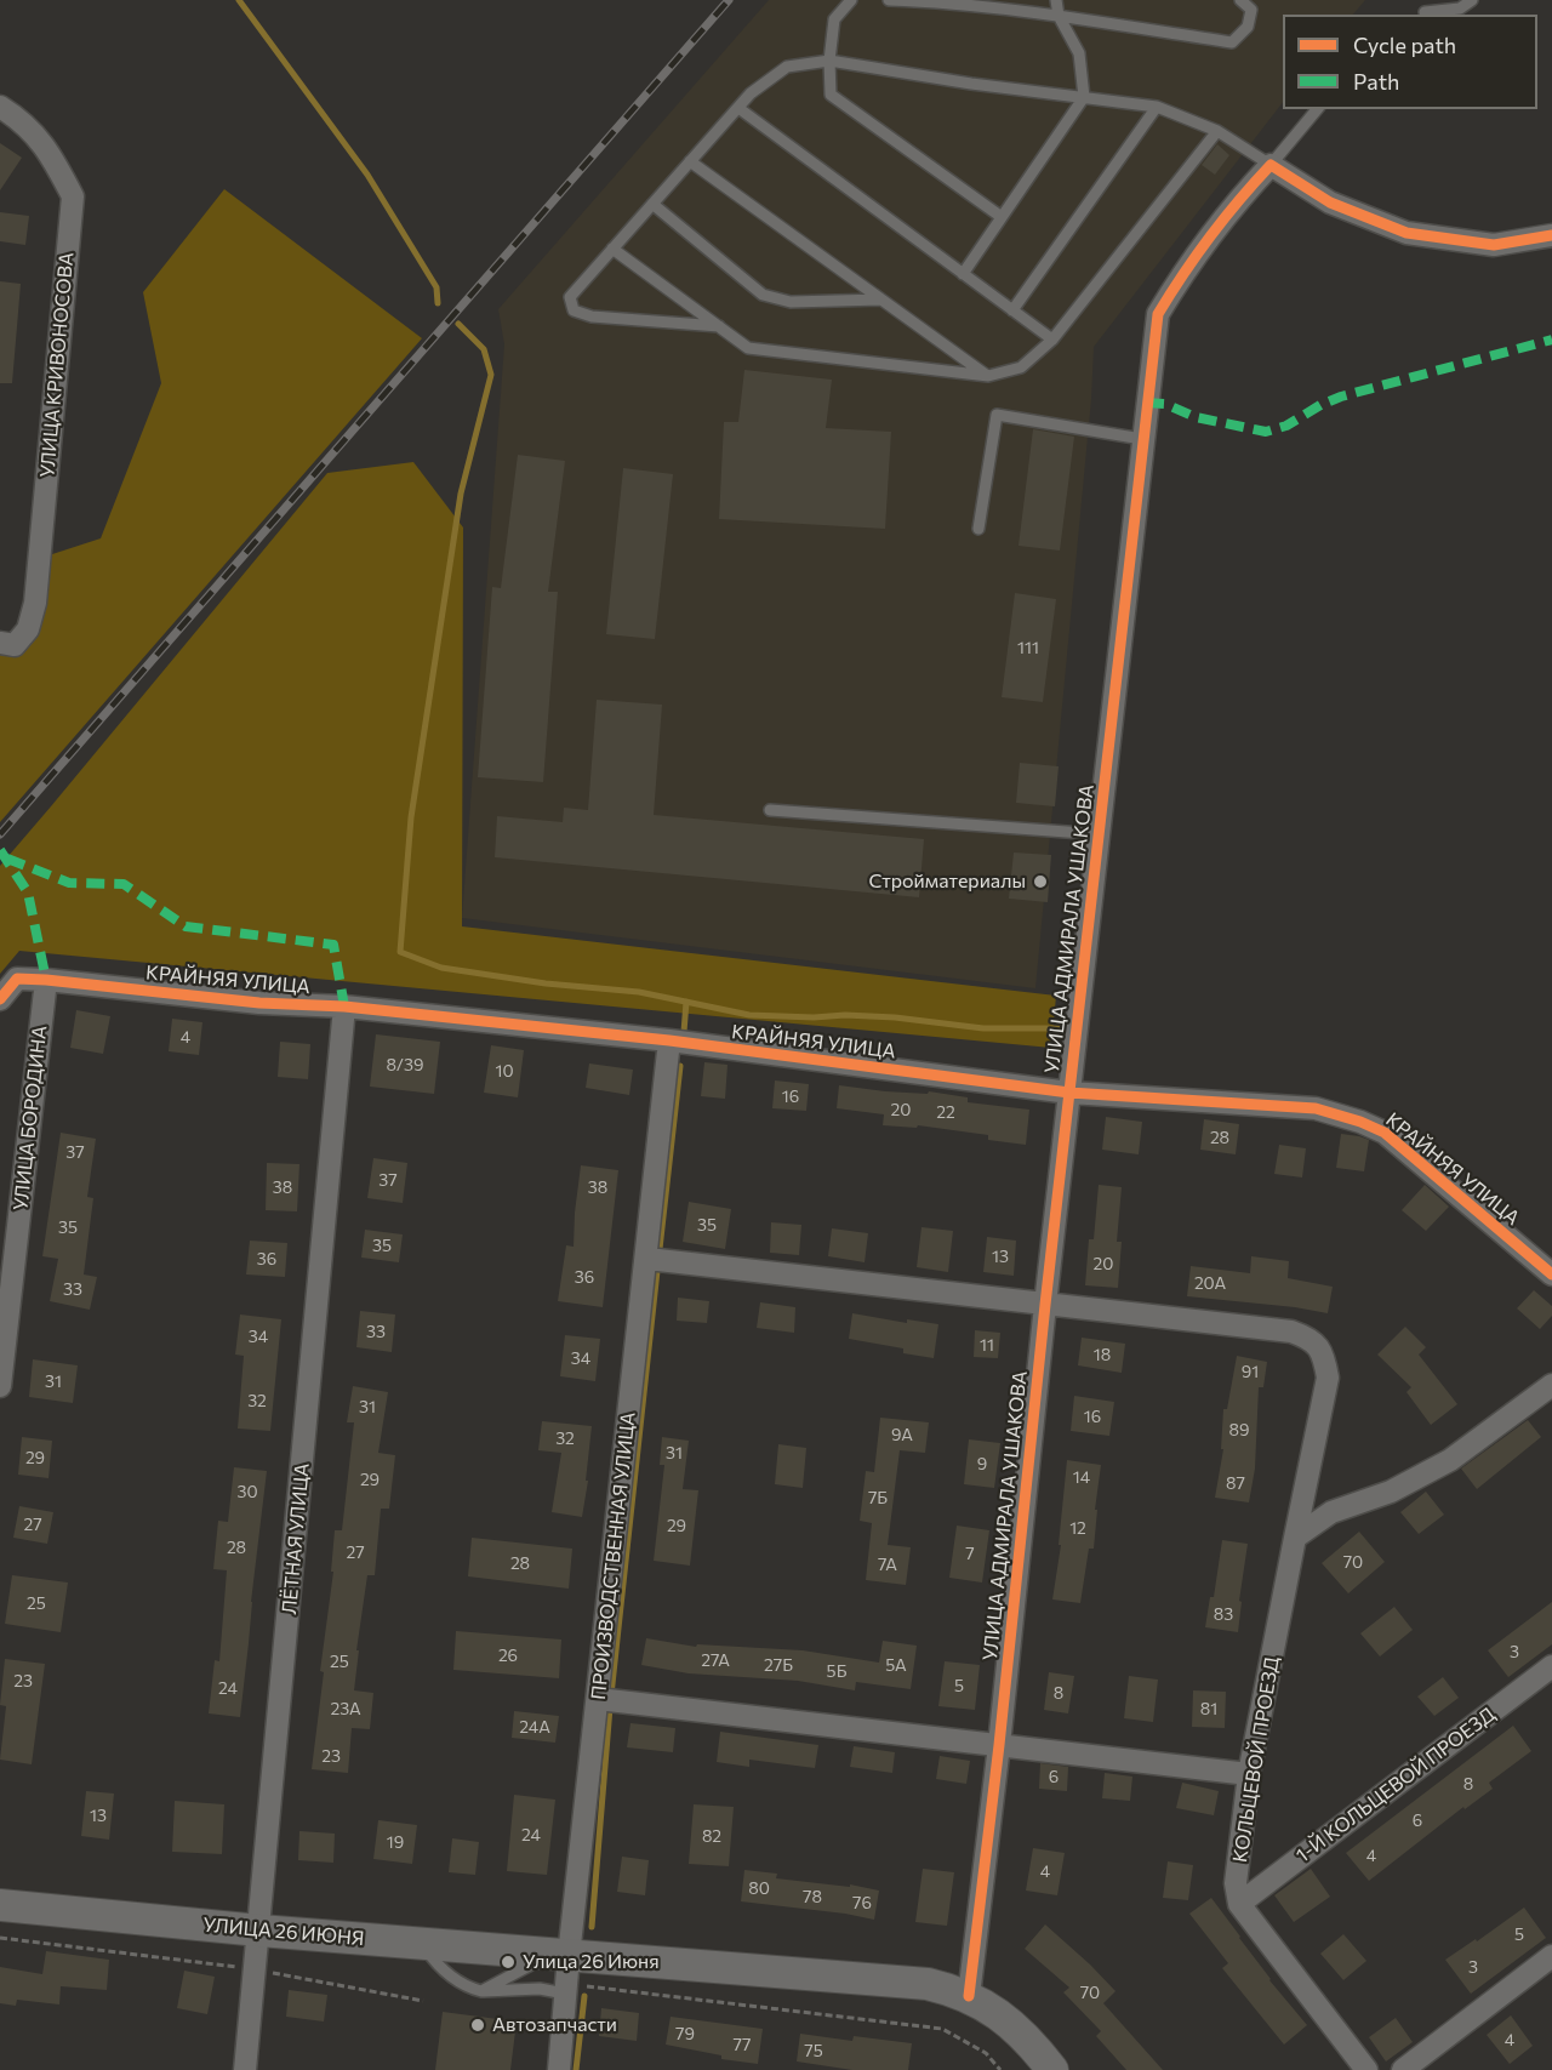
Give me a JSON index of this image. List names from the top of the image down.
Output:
{
  "streets": {
    "main road": ["УЛИЦА 26 ИЮНЯ"],
    "street": [
      "УЛИЦА КРИВОНОСОВА",
      "УЛИЦА АДМИРАЛА УШАКОВА",
      "КРАЙНЯЯ УЛИЦА",
      "УЛИЦА БОРОДИНА",
      "ЛЁТНАЯ УЛИЦА",
      "ПРОИЗВОДСТВЕННАЯ УЛИЦА",
      "КОЛЬЦЕВОЙ ПРОЕЗД",
      "1-Й КОЛЬЦЕВОЙ ПРОЕЗД"
    ]
  },
  "crossings": [
    ["УЛИЦА АДМИРАЛА УШАКОВА", "КРАЙНЯЯ УЛИЦА"],
    ["УЛИЦА АДМИРАЛА УШАКОВА", "КОЛЬЦЕВОЙ ПРОЕЗД"],
    ["УЛИЦА АДМИРАЛА УШАКОВА", "УЛИЦА 26 ИЮНЯ"],
    ["КРАЙНЯЯ УЛИЦА", "УЛИЦА БОРОДИНА"],
    ["КРАЙНЯЯ УЛИЦА", "ЛЁТНАЯ УЛИЦА"],
    ["КРАЙНЯЯ УЛИЦА", "ПРОИЗВОДСТВЕННАЯ УЛИЦА"],
    ["ЛЁТНАЯ УЛИЦА", "УЛИЦА 26 ИЮНЯ"],
    ["ПРОИЗВОДСТВЕННАЯ УЛИЦА", "УЛИЦА 26 ИЮНЯ"],
    ["КОЛЬЦЕВОЙ ПРОЕЗД", "1-Й КОЛЬЦЕВОЙ ПРОЕЗД"]
  ],
  "places": ["Стройматериалы", "Улица 26 Июня", "Автозапчасти"],
  "house_numbers": [
    "111",
    "4",
    "8/39",
    "10",
    "16",
    "20",
    "22",
    "28",
    "37",
    "37",
    "38",
    "38",
    "35",
    "35",
    "35",
    "13",
    "36",
    "20",
    "36",
    "20А",
    "33",
    "33",
    "34",
    "11",
    "18",
    "34",
    "91",
    "31",
    "32",
    "31",
    "16",
    "89",
    "9А",
    "32",
    "31",
    "29",
    "9",
    "14",
    "29",
    "87",
    "30",
    "7Б",
    "27",
    "29",
    "12",
    "28",
    "27",
    "7",
    "70",
    "28",
    "7А",
    "25",
    "83",
    "3",
    "26",
    "27А",
    "25",
    "27Б",
    "5А",
    "5Б",
    "23",
    "5",
    "24",
    "8",
    "23А",
    "81",
    "24А",
    "23",
    "6",
    "8",
    "13",
    "6",
    "24",
    "82",
    "19",
    "4",
    "4",
    "80",
    "78",
    "76",
    "5",
    "3",
    "70",
    "79",
    "4",
    "77",
    "75"
  ],
  "legend": ["Cycle path", "Path"]
}
